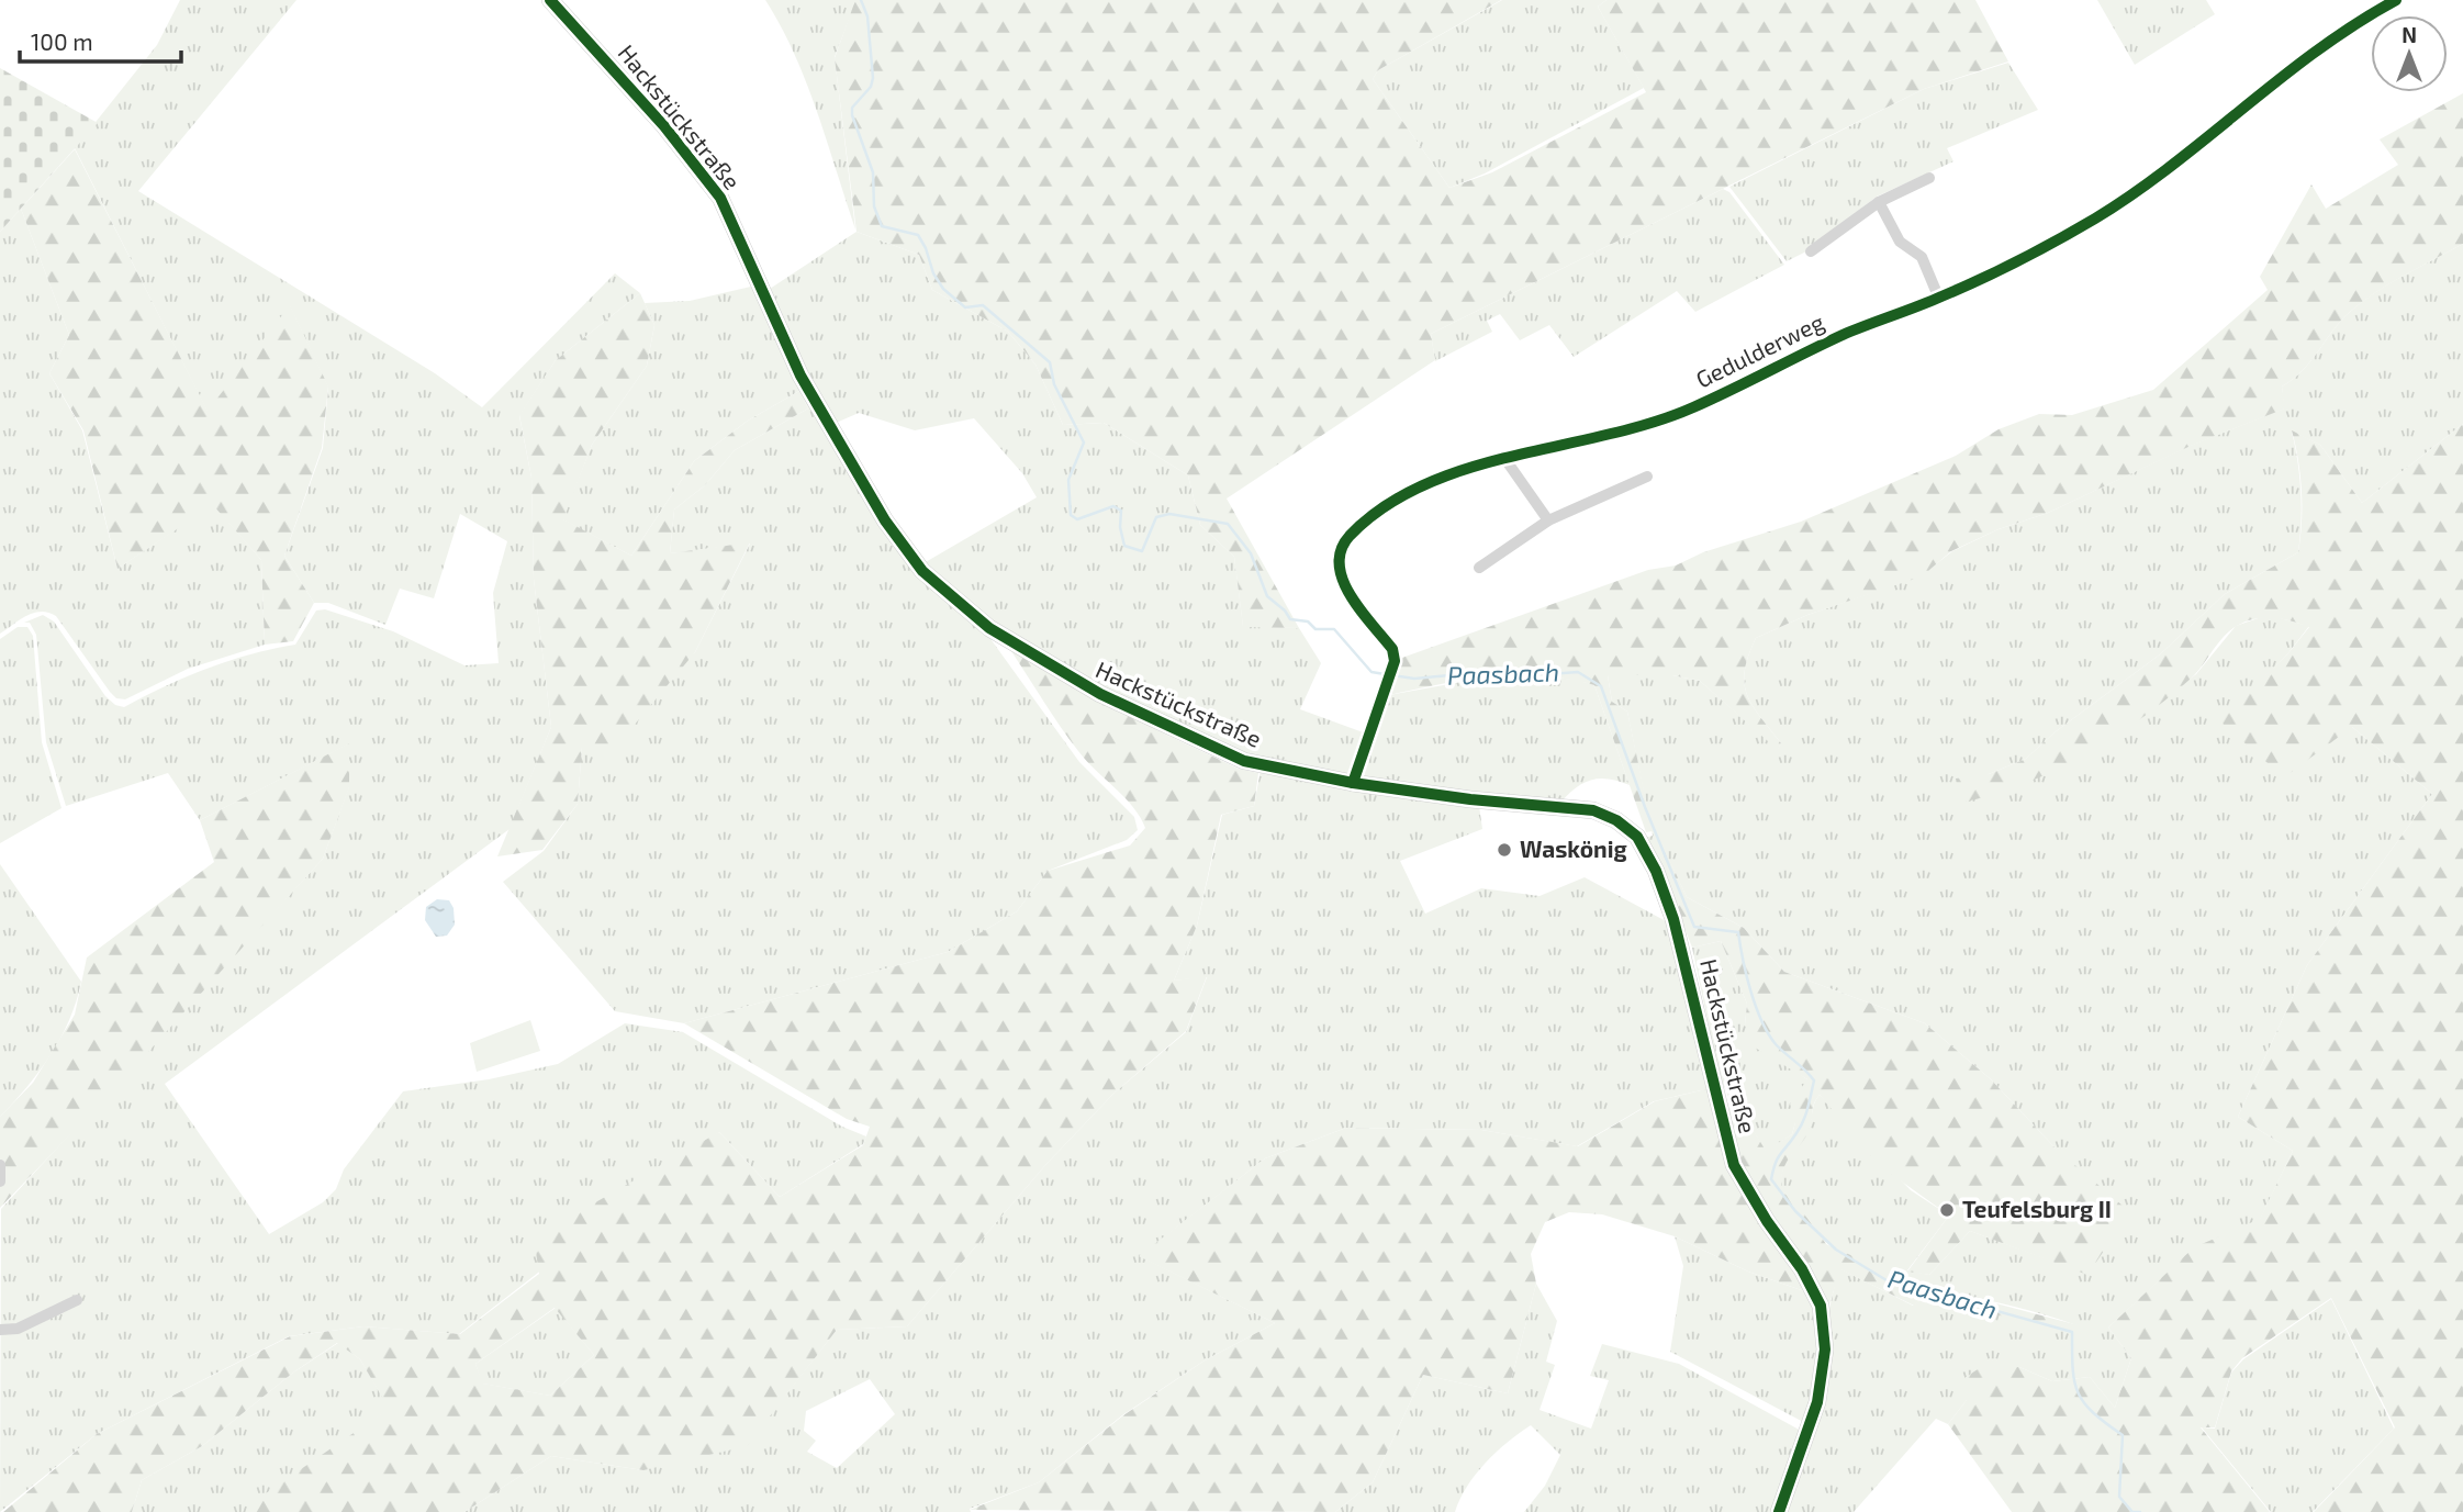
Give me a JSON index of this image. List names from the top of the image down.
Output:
{
  "streets": {
    "street": ["Hackstückstraße", "Gedulderweg"]
  },
  "crossings": [
    ["Hackstückstraße", "Gedulderweg"]
  ],
  "water": ["Paasbach"],
  "places": ["Waskönig", "Teufelsburg II"],
  "scale_bar": "100 m",
  "north": "top"
}
